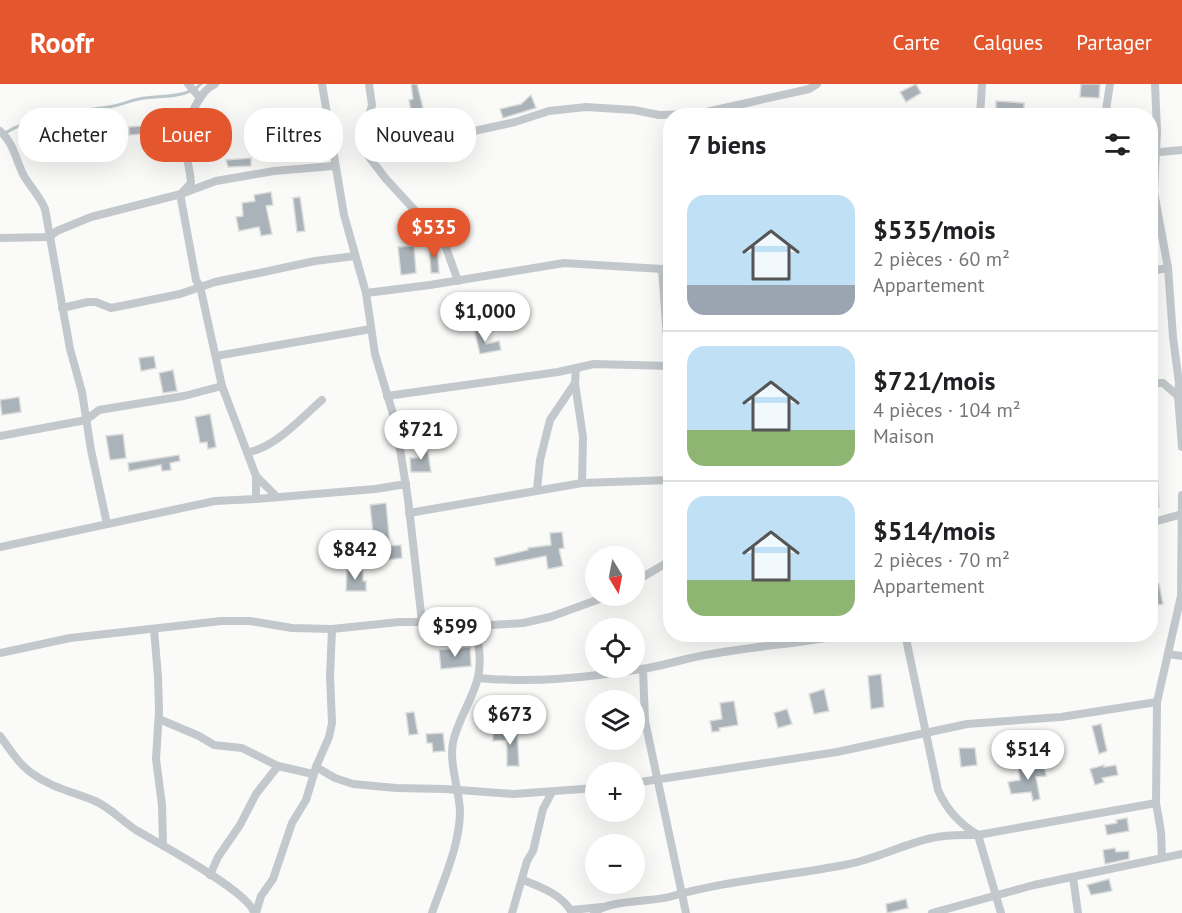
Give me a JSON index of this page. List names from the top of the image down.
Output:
{
  "north": "bottom",
  "page": {
    "header": "Roofr",
    "nav": ["Carte", "Calques", "Partager"],
    "chip": [
      "Acheter",
      "Louer",
      "Filtres",
      "Nouveau"
    ],
    "heading": "7 biens",
    "list": [
      {
        "name": "$535/mois",
        "note": "2 pièces · 60 m² · Appartement"
      },
      {
        "name": "$721/mois",
        "note": "4 pièces · 104 m² · Maison"
      },
      {
        "name": "$514/mois",
        "note": "2 pièces · 70 m² · Appartement"
      }
    ],
    "price": [
      "$535",
      "$1,000",
      "$721",
      "$842",
      "$599",
      "$673",
      "$514"
    ],
    "map_buttons": ["+", "−"]
  }
}
